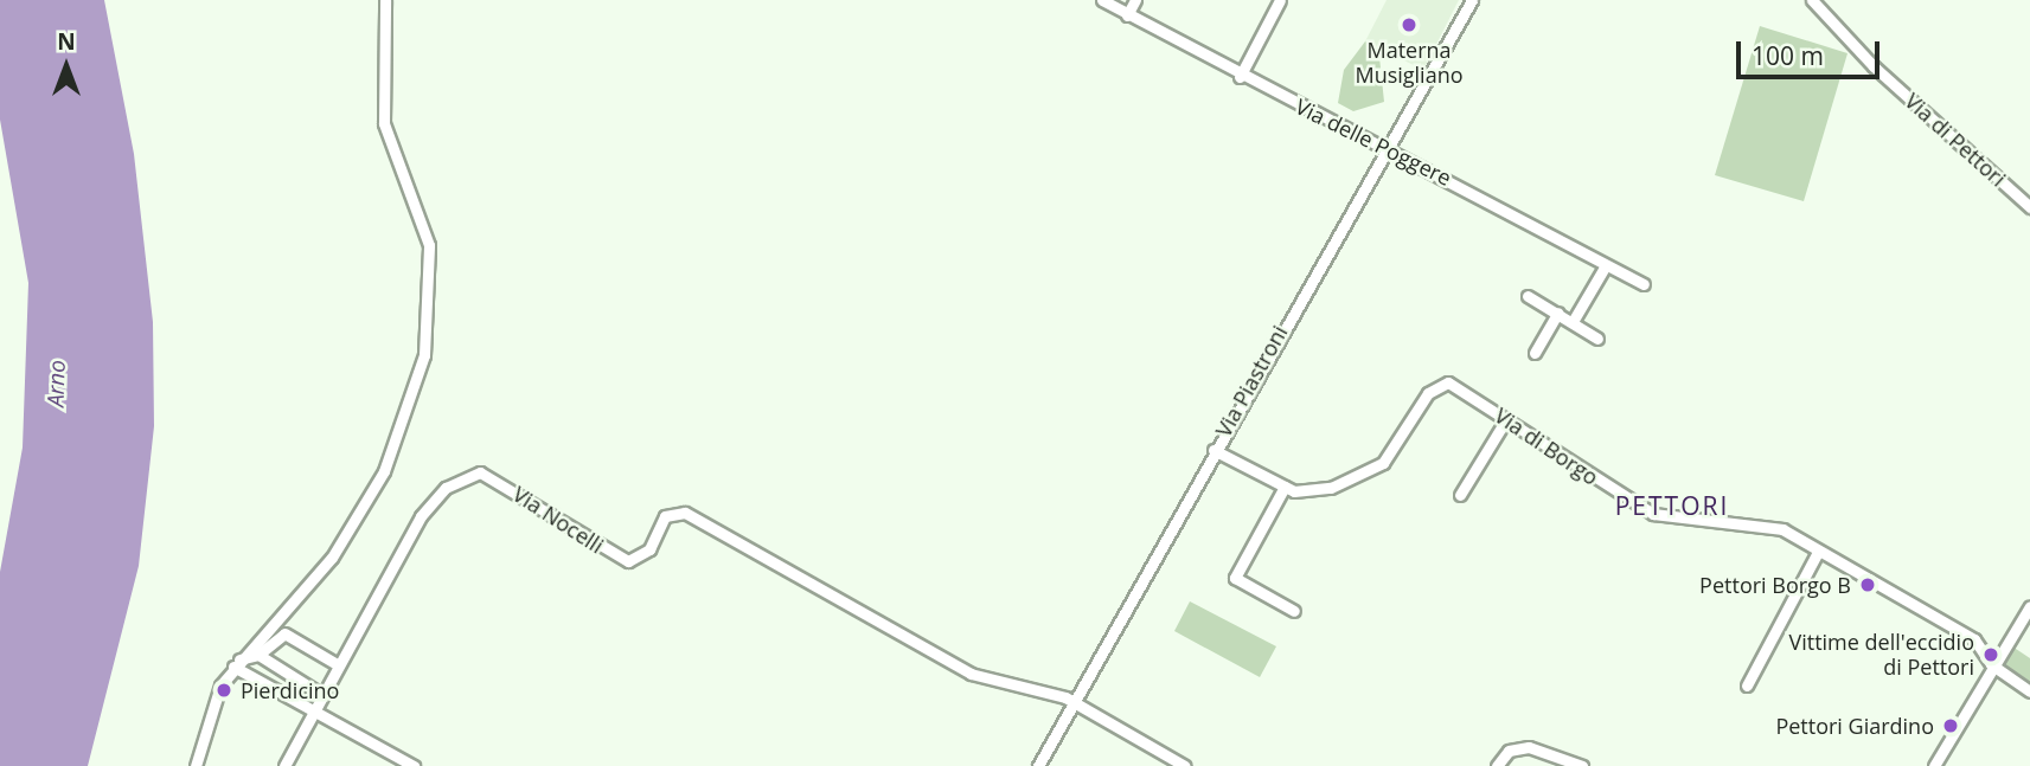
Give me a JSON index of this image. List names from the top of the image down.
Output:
{
  "streets": {
    "street": [
      "Via di Pettori",
      "Via delle Poggere",
      "Via Piastroni",
      "Via di Borgo",
      "Via Nocelli"
    ]
  },
  "crossings": [
    ["Via delle Poggere", "Via Piastroni"],
    ["Via Piastroni", "Via di Borgo"],
    ["Via Piastroni", "Via Nocelli"]
  ],
  "districts": ["PETTORI"],
  "water": ["Arno"],
  "places": [
    "Materna Musigliano",
    "Pettori Borgo B",
    "Vittime dell'eccidio di Pettori",
    "Pierdicino",
    "Pettori Giardino"
  ],
  "scale_bar": "100 m",
  "north": "top"
}
